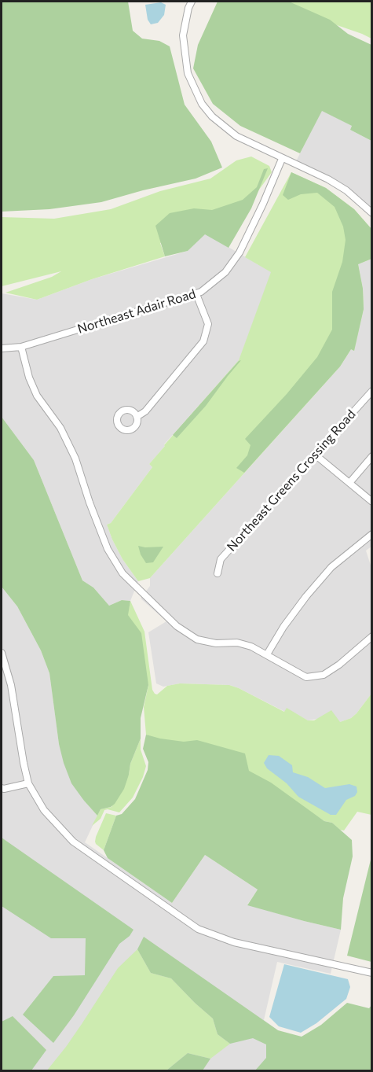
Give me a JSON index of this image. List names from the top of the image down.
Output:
{
  "streets": {
    "street": ["Northeast Adair Road", "Northeast Greens Crossing Road"]
  }
}
